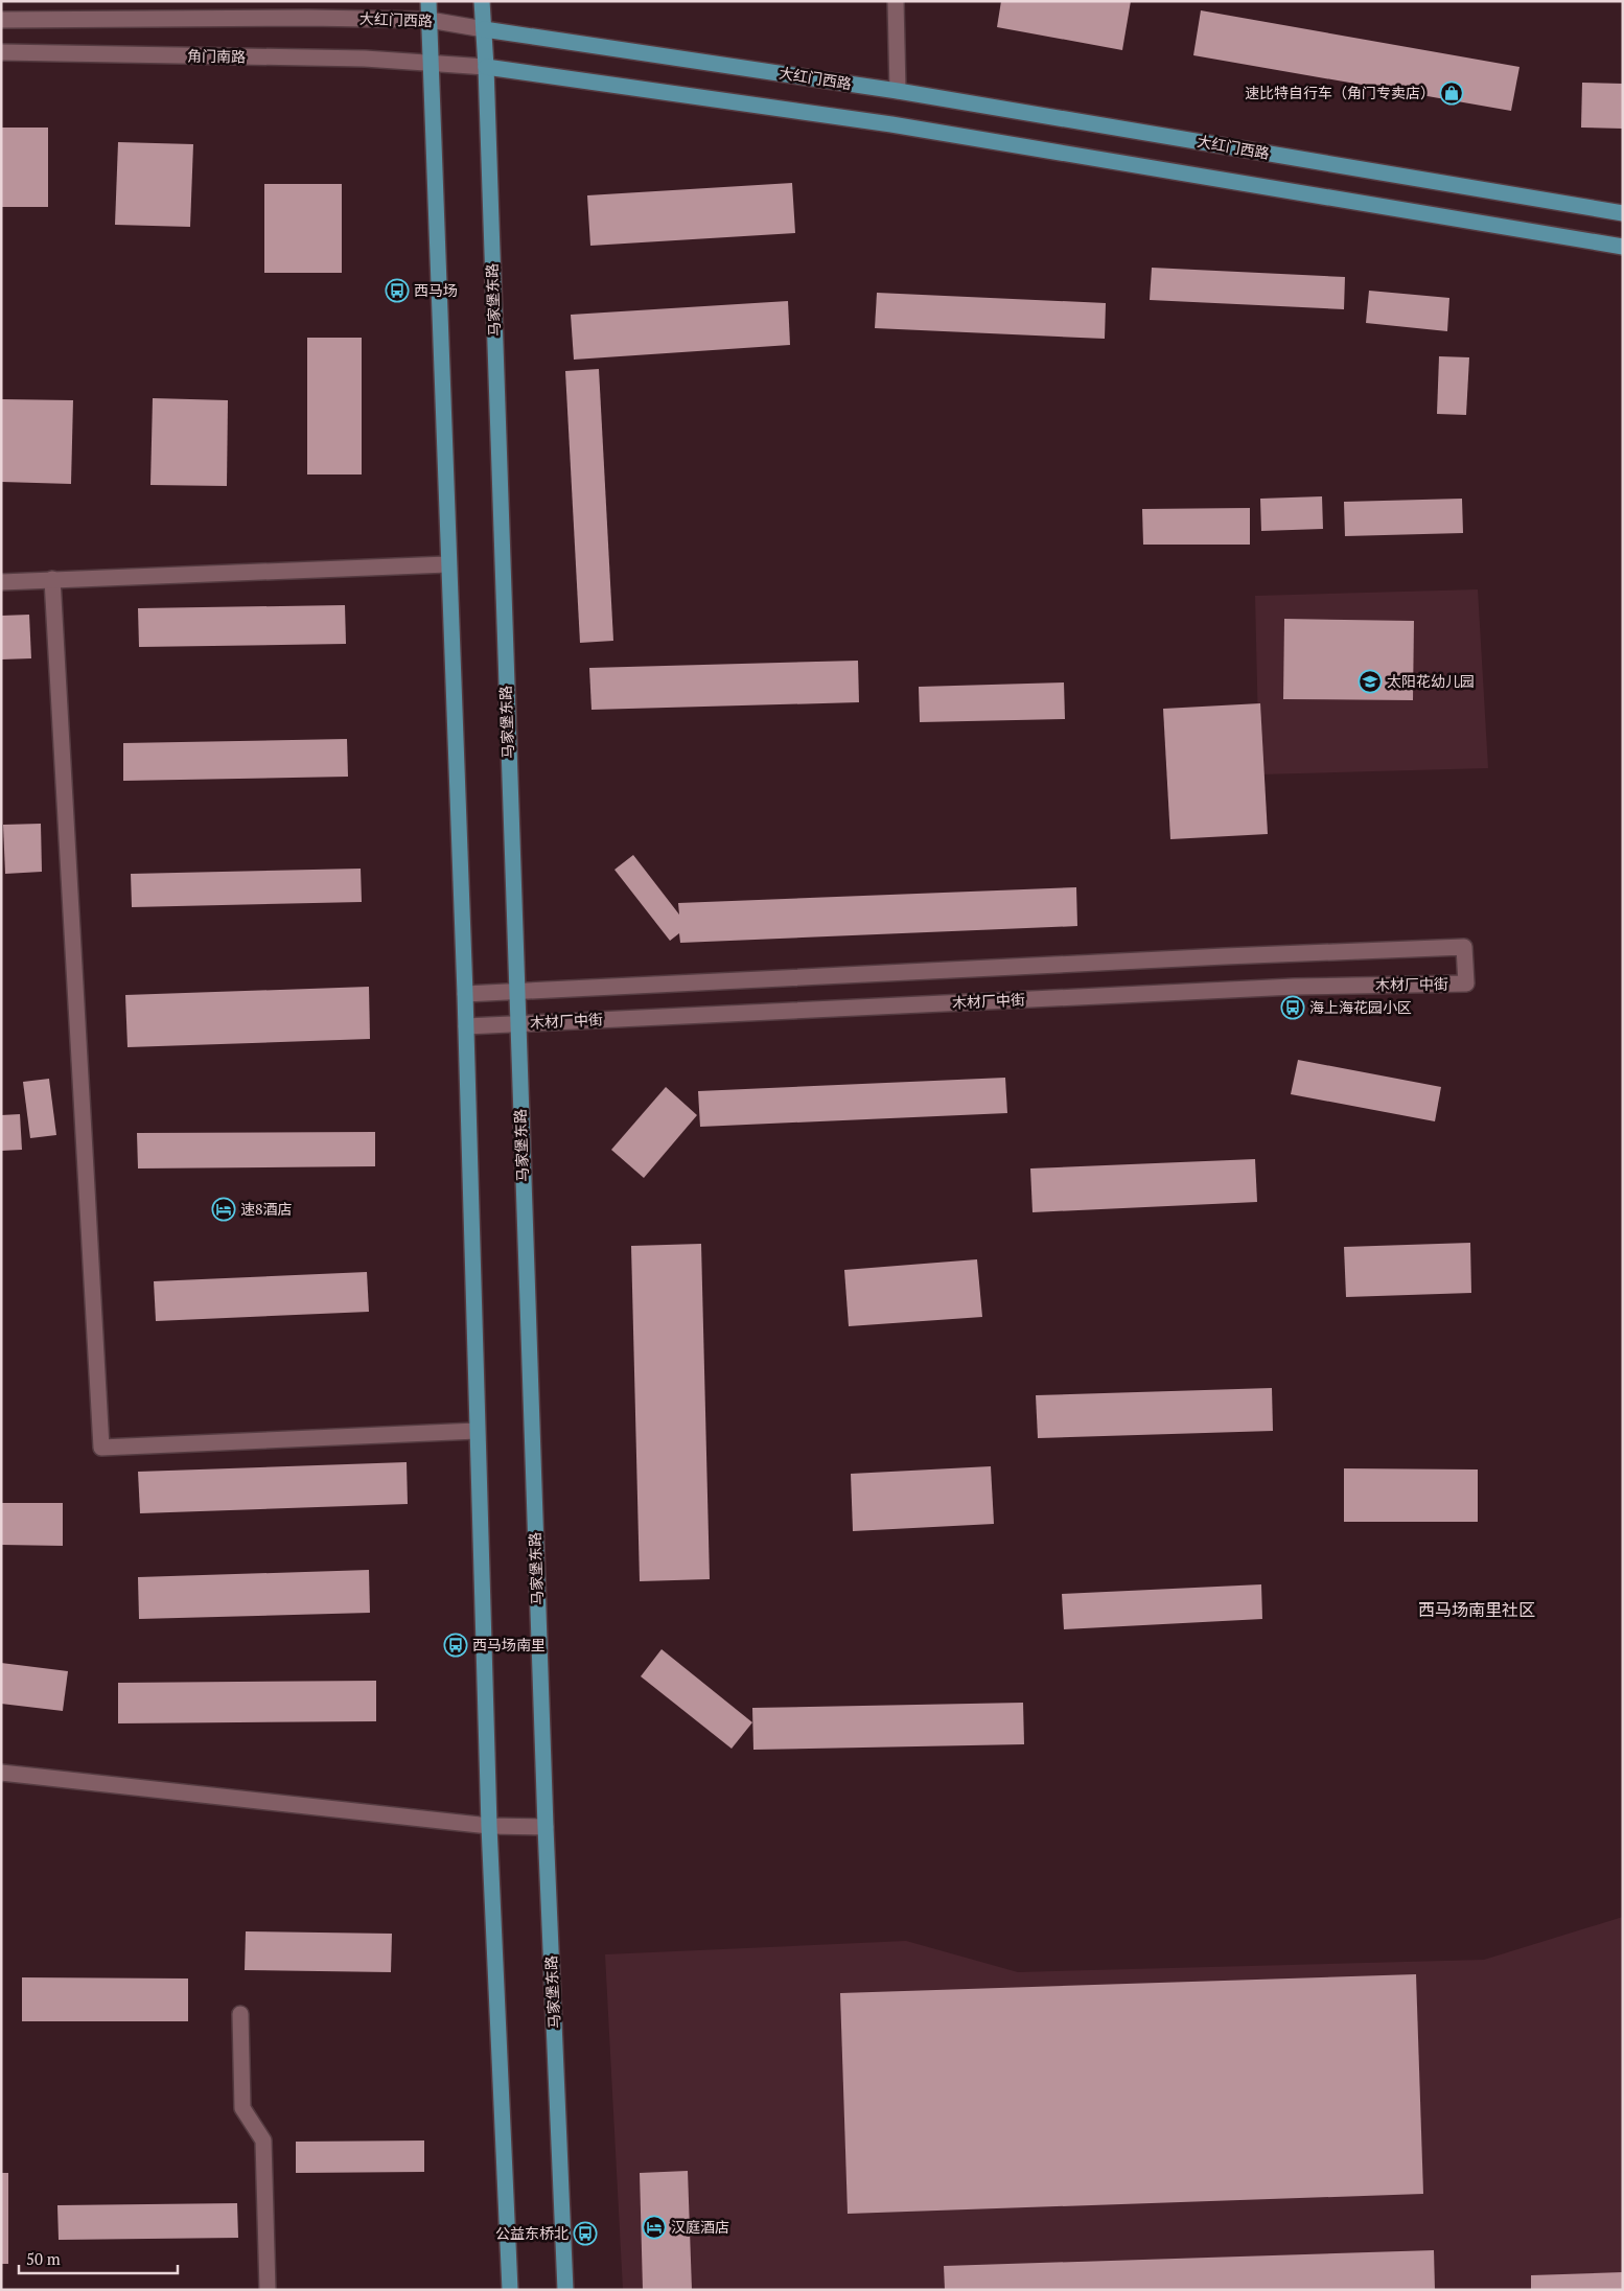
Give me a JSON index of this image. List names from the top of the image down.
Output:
{
  "streets": {
    "main road": ["大红门西路", "马家堡东路"],
    "street": ["角门南路", "木材厂中街"]
  },
  "crossings": [
    ["大红门西路", "马家堡东路"],
    ["马家堡东路", "木材厂中街"]
  ],
  "districts": ["西马场南里社区"],
  "places": {
    "shop": ["速比特自行车（角门专卖店）"],
    "bus stop": [
      "西马场",
      "海上海花园小区",
      "西马场南里",
      "公益东桥北"
    ],
    "school or university": ["太阳花幼儿园"],
    "hotel": ["速8酒店", "汉庭酒店"]
  },
  "scale_bar": "50 m"
}
